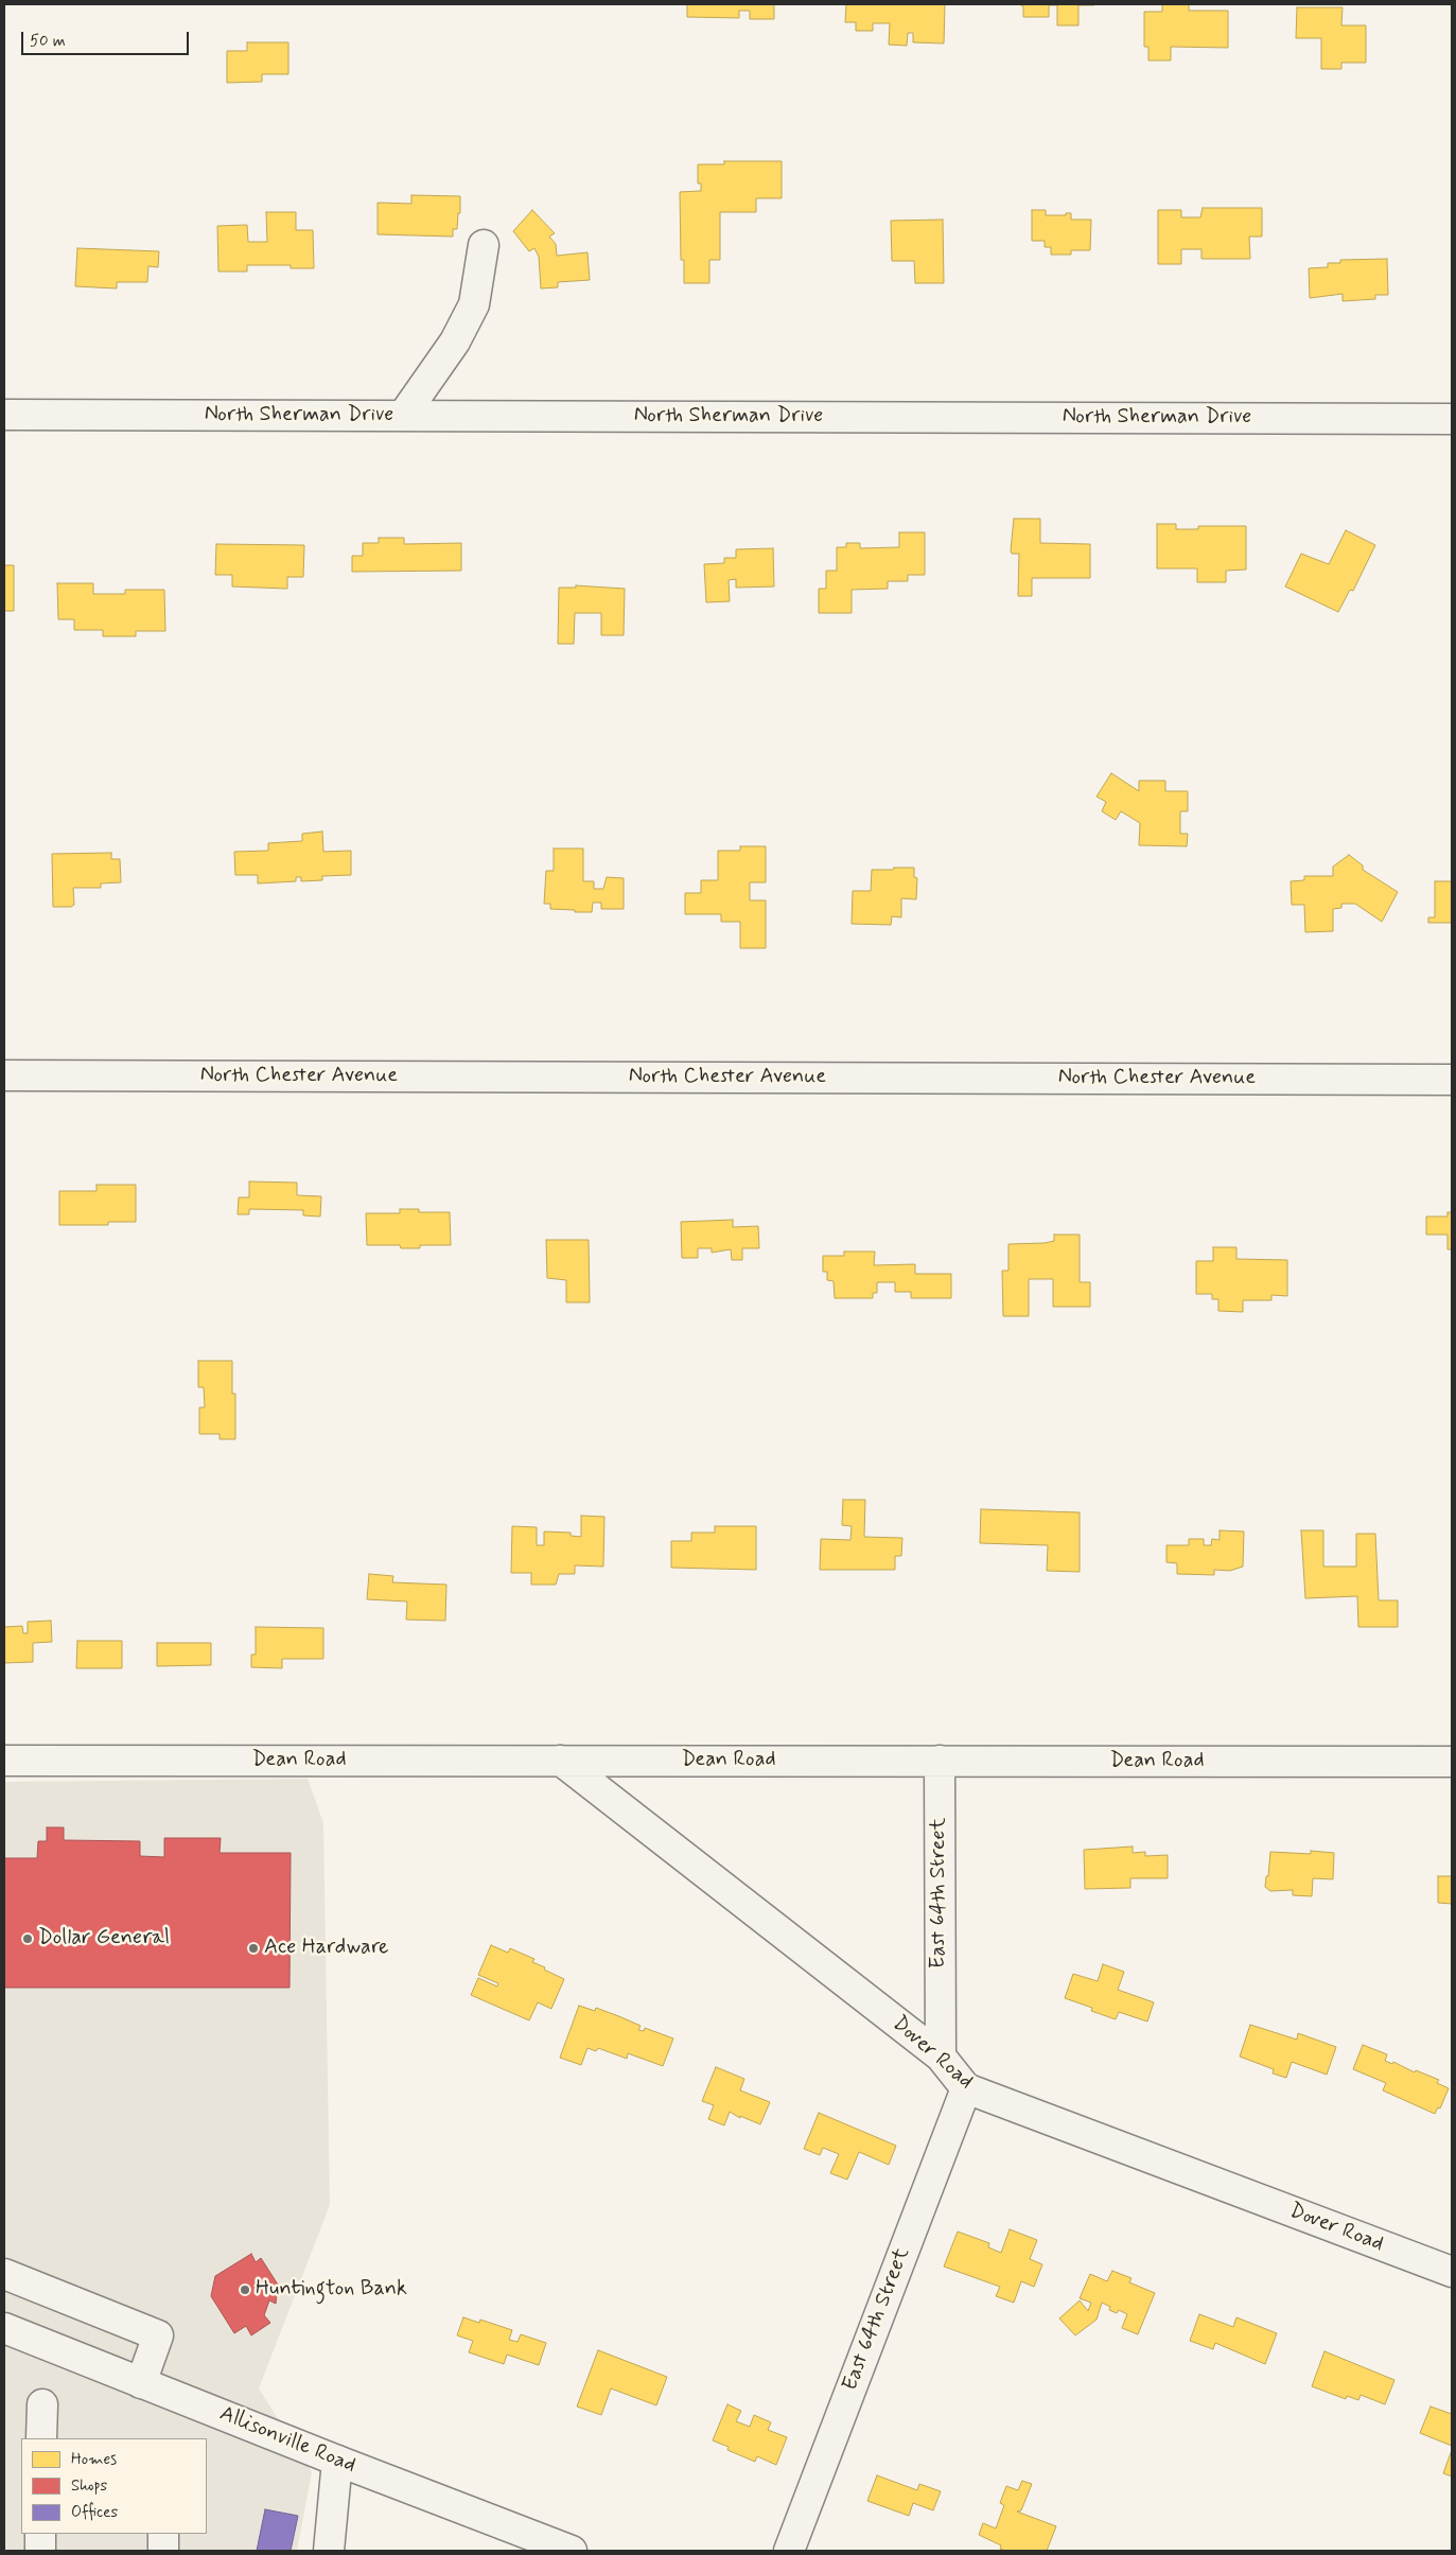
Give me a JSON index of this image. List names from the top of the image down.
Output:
{
  "streets": {
    "street": [
      "North Sherman Drive",
      "North Chester Avenue",
      "Dean Road",
      "East 64th Street",
      "Dover Road",
      "Allisonville Road"
    ]
  },
  "crossings": [
    ["Dean Road", "East 64th Street"],
    ["Dean Road", "Dover Road"],
    ["East 64th Street", "Dover Road"]
  ],
  "places": ["Dollar General", "Ace Hardware", "Huntington Bank"],
  "legend": ["Homes", "Shops", "Offices"],
  "scale_bar": "50 m"
}
